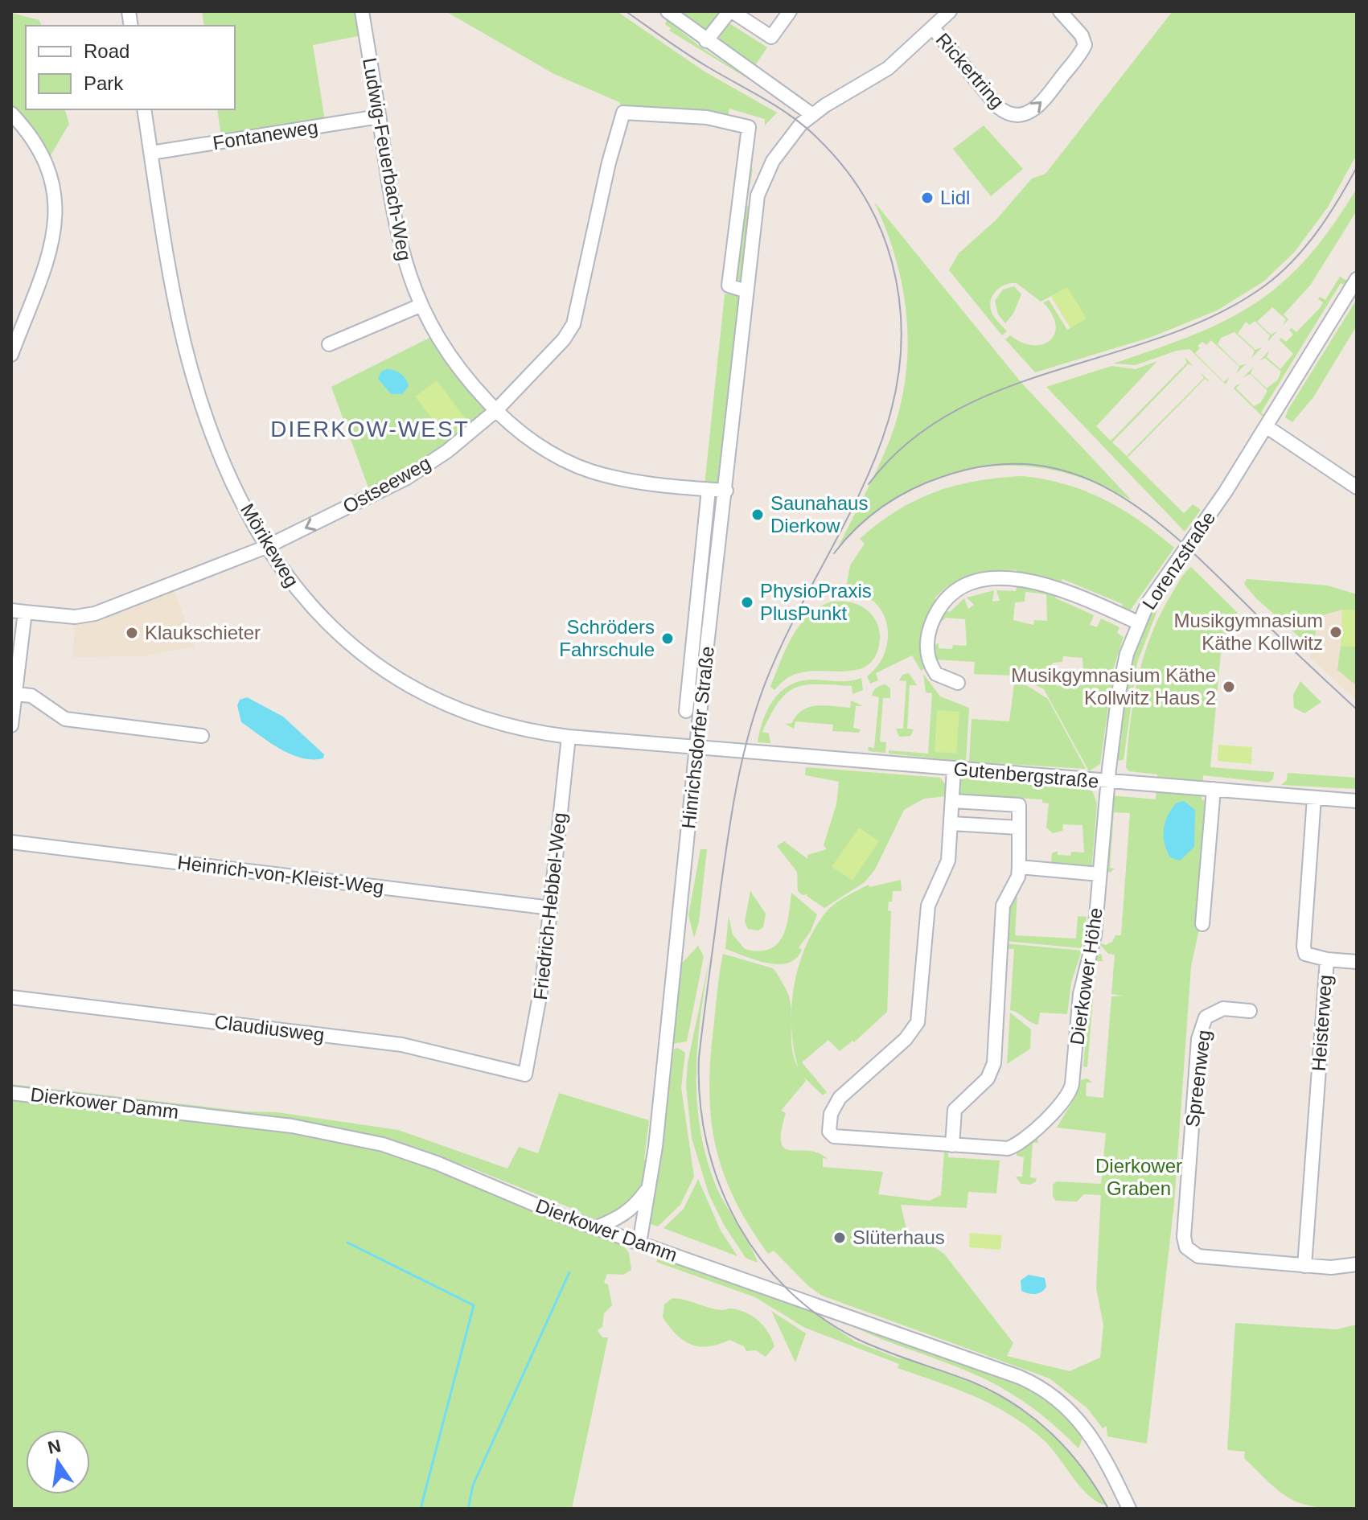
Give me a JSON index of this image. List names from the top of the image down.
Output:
{
  "streets": {
    "street": [
      "Rickertring",
      "Fontaneweg",
      "Ludwig-Feuerbach-Weg",
      "Ostseeweg",
      "Mörikeweg",
      "Lorenzstraße",
      "Hinrichsdorfer Straße",
      "Gutenbergstraße",
      "Heinrich-von-Kleist-Weg",
      "Friedrich-Hebbel-Weg",
      "Dierkower Höhe",
      "Heisterweg",
      "Claudiusweg",
      "Spreenweg",
      "Dierkower Damm"
    ]
  },
  "crossings": [
    ["Rickertring", "Hinrichsdorfer Straße"],
    ["Fontaneweg", "Ludwig-Feuerbach-Weg"],
    ["Fontaneweg", "Mörikeweg"],
    ["Ludwig-Feuerbach-Weg", "Ostseeweg"],
    ["Ludwig-Feuerbach-Weg", "Hinrichsdorfer Straße"],
    ["Ostseeweg", "Mörikeweg"],
    ["Ostseeweg", "Hinrichsdorfer Straße"],
    ["Mörikeweg", "Hinrichsdorfer Straße"],
    ["Mörikeweg", "Gutenbergstraße"],
    ["Mörikeweg", "Friedrich-Hebbel-Weg"],
    ["Lorenzstraße", "Gutenbergstraße"],
    ["Lorenzstraße", "Dierkower Höhe"],
    ["Hinrichsdorfer Straße", "Gutenbergstraße"],
    ["Hinrichsdorfer Straße", "Dierkower Damm"],
    ["Gutenbergstraße", "Dierkower Höhe"],
    ["Gutenbergstraße", "Heisterweg"],
    ["Heinrich-von-Kleist-Weg", "Friedrich-Hebbel-Weg"],
    ["Friedrich-Hebbel-Weg", "Claudiusweg"],
    ["Heisterweg", "Spreenweg"]
  ],
  "districts": ["DIERKOW-WEST"],
  "parks": ["Dierkower Graben"],
  "places": [
    "Lidl",
    "Saunahaus Dierkow",
    "PhysioPraxis PlusPunkt",
    "Musikgymnasium Käthe Kollwitz",
    "Klaukschieter",
    "Schröders Fahrschule",
    "Musikgymnasium Käthe Kollwitz Haus 2",
    "Slüterhaus"
  ],
  "legend": ["Road", "Park"],
  "north": "top"
}
